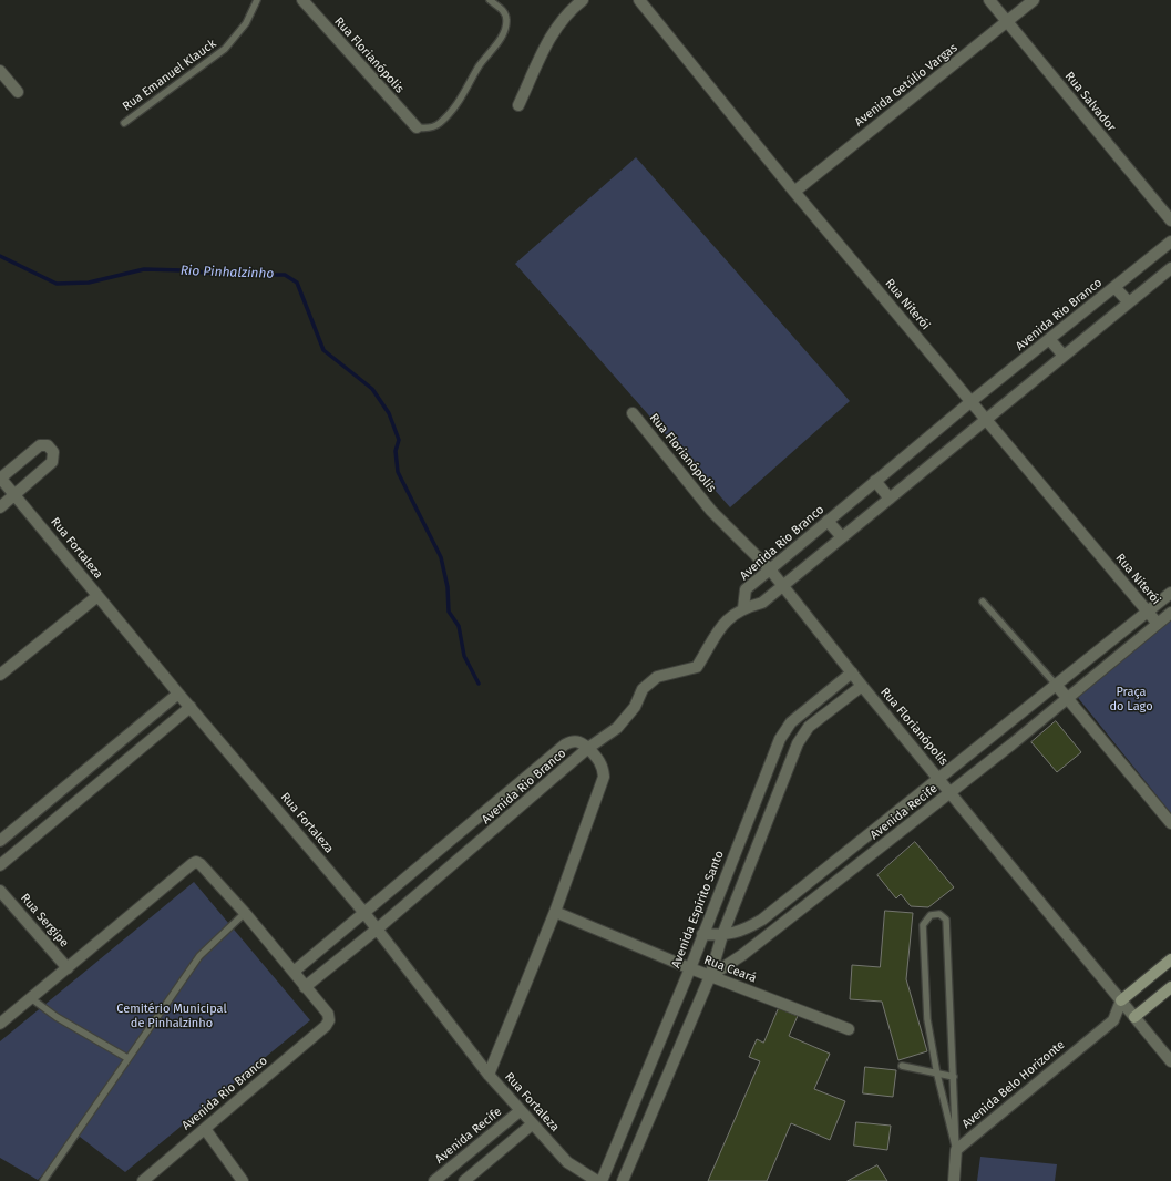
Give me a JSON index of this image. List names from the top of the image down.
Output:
{
  "streets": {
    "street": [
      "Rua Florianópolis",
      "Avenida Getúlio Vargas",
      "Rua Salvador",
      "Rua Niterói",
      "Avenida Rio Branco",
      "Rua Fortaleza",
      "Avenida Recife",
      "Avenida Espírito Santo",
      "Rua Sergipe",
      "Rua Ceará",
      "Avenida Belo Horizonte"
    ],
    "lane": ["Rua Emanuel Klauck"]
  },
  "crossings": [
    ["Rua Florianópolis", "Avenida Rio Branco"],
    ["Rua Florianópolis", "Avenida Recife"],
    ["Rua Florianópolis", "Avenida Espírito Santo"],
    ["Rua Florianópolis", "Avenida Belo Horizonte"],
    ["Avenida Getúlio Vargas", "Rua Salvador"],
    ["Avenida Getúlio Vargas", "Rua Niterói"],
    ["Rua Niterói", "Avenida Rio Branco"],
    ["Rua Niterói", "Avenida Recife"],
    ["Avenida Rio Branco", "Rua Fortaleza"],
    ["Rua Fortaleza", "Avenida Recife"],
    ["Avenida Recife", "Avenida Espírito Santo"],
    ["Avenida Recife", "Rua Ceará"],
    ["Avenida Espírito Santo", "Rua Ceará"]
  ],
  "water": ["Rio Pinhalzinho"],
  "parks": ["Praça do Lago", "Cemitério Municipal de Pinhalzinho"]
}
